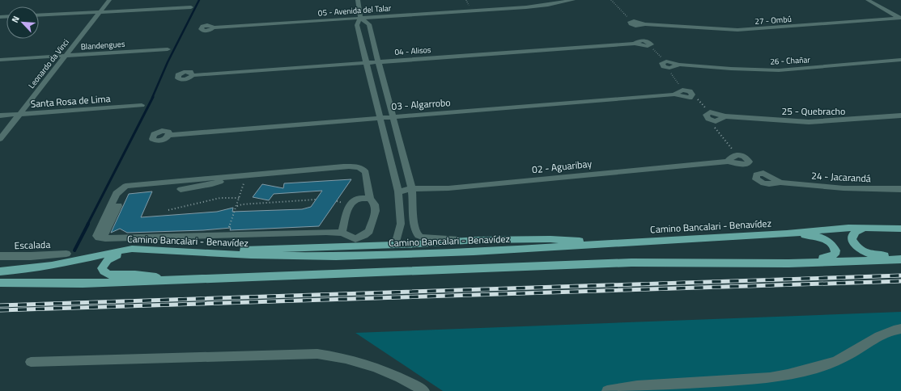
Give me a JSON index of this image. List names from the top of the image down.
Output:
{
  "streets": {
    "main road": ["Camino Bancalari - Benavídez"],
    "street": [
      "05 - Avenida del Talar",
      "27 - Ombú",
      "Blandengues",
      "04 - Alisos",
      "26 - Chañar",
      "Leonardo da Vinci",
      "Santa Rosa de Lima",
      "03 - Algarrobo",
      "25 - Quebracho",
      "02 - Aguaribay",
      "24 - Jacarandá",
      "Escalada"
    ]
  },
  "crossings": [
    ["Blandengues", "Leonardo da Vinci"],
    ["Leonardo da Vinci", "Santa Rosa de Lima"]
  ],
  "north": "top left"
}
